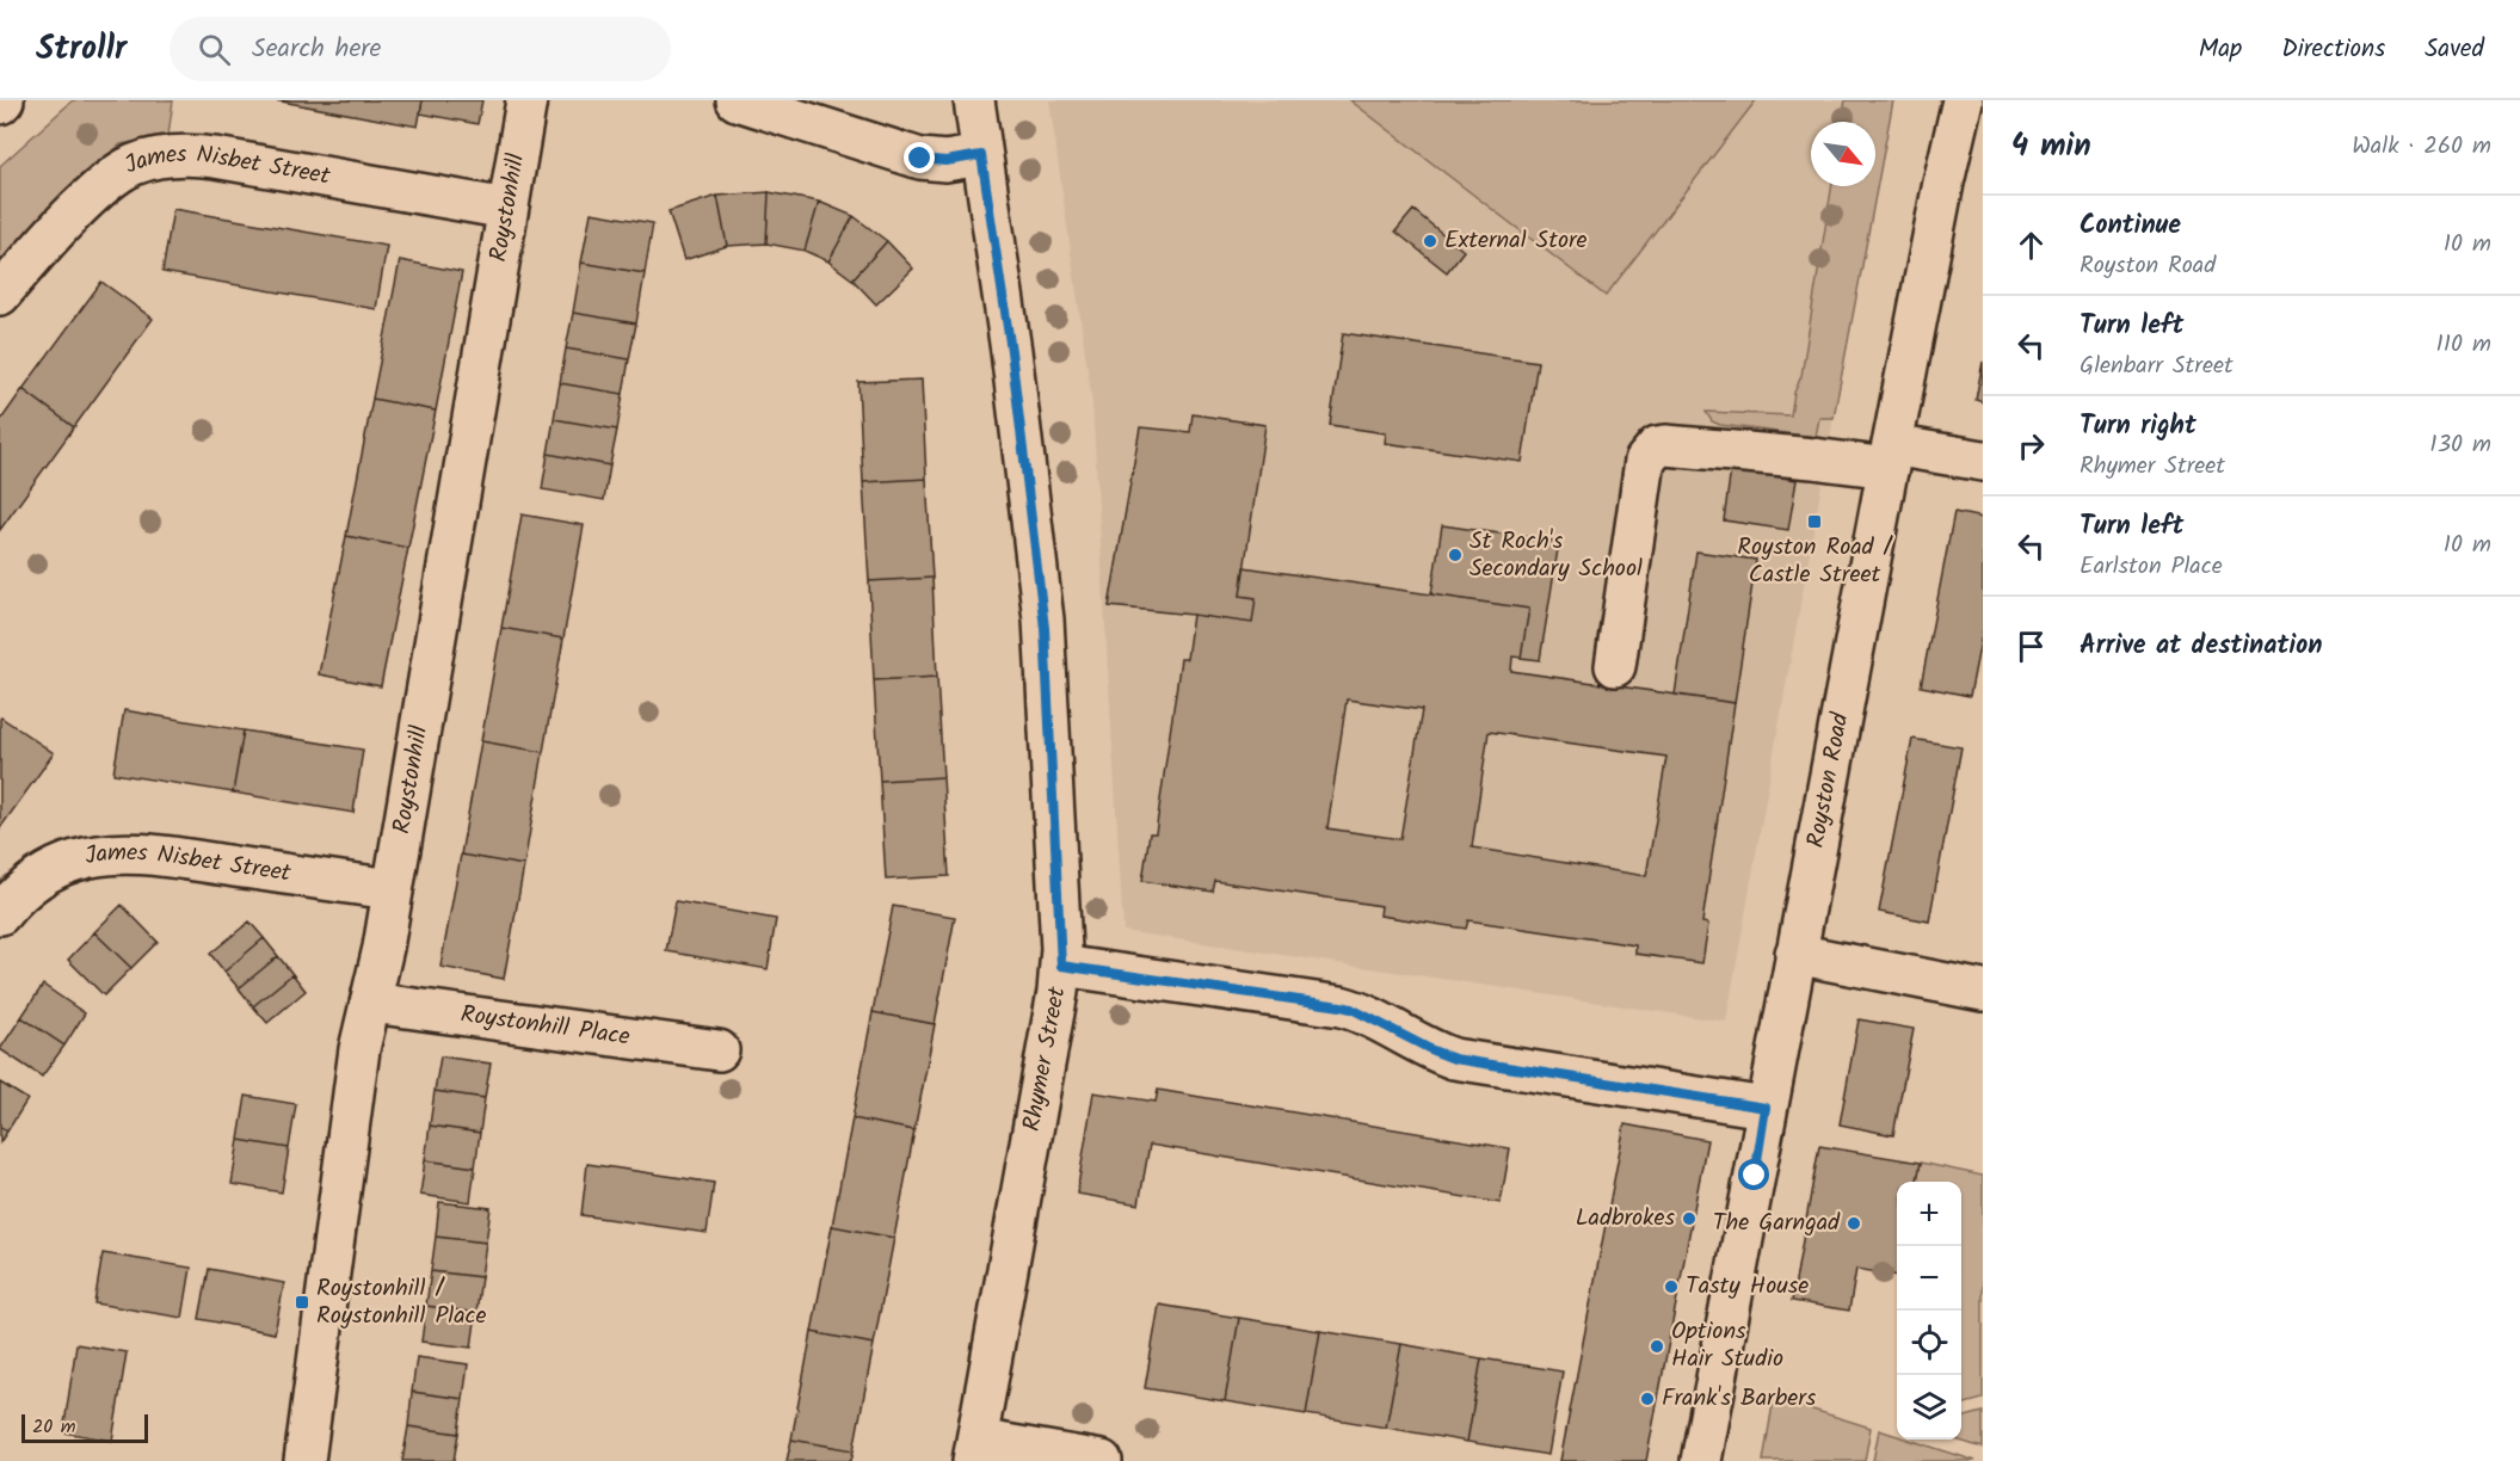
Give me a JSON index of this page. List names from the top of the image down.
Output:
{
  "streets": {
    "street": [
      "James Nisbet Street",
      "Roystonhill",
      "Royston Road",
      "Roystonhill Place",
      "Rhymer Street"
    ]
  },
  "crossings": [
    ["James Nisbet Street", "Roystonhill"],
    ["Roystonhill", "Roystonhill Place"]
  ],
  "places": {
    "other": [
      "External Store",
      "St Roch's Secondary School",
      "Ladbrokes",
      "The Garngad",
      "Tasty House",
      "Options Hair Studio",
      "Frank's Barbers"
    ],
    "transit": ["Royston Road / Castle Street", "Roystonhill / Roystonhill Place"]
  },
  "scale_bar": "20 m",
  "north": "bottom right",
  "page": {
    "header": "Strollr",
    "search": "Search here",
    "nav": ["Map", "Directions", "Saved"],
    "heading": ["4 min", "Walk · 260 m"],
    "list": [
      ["Continue", "Royston Road", "10 m"],
      ["Turn left", "Glenbarr Street", "110 m"],
      ["Turn right", "Rhymer Street", "130 m"],
      ["Turn left", "Earlston Place", "10 m"],
      "Arrive at destination"
    ],
    "map_buttons": ["+", "−"],
    "scale": "20 m"
  }
}
